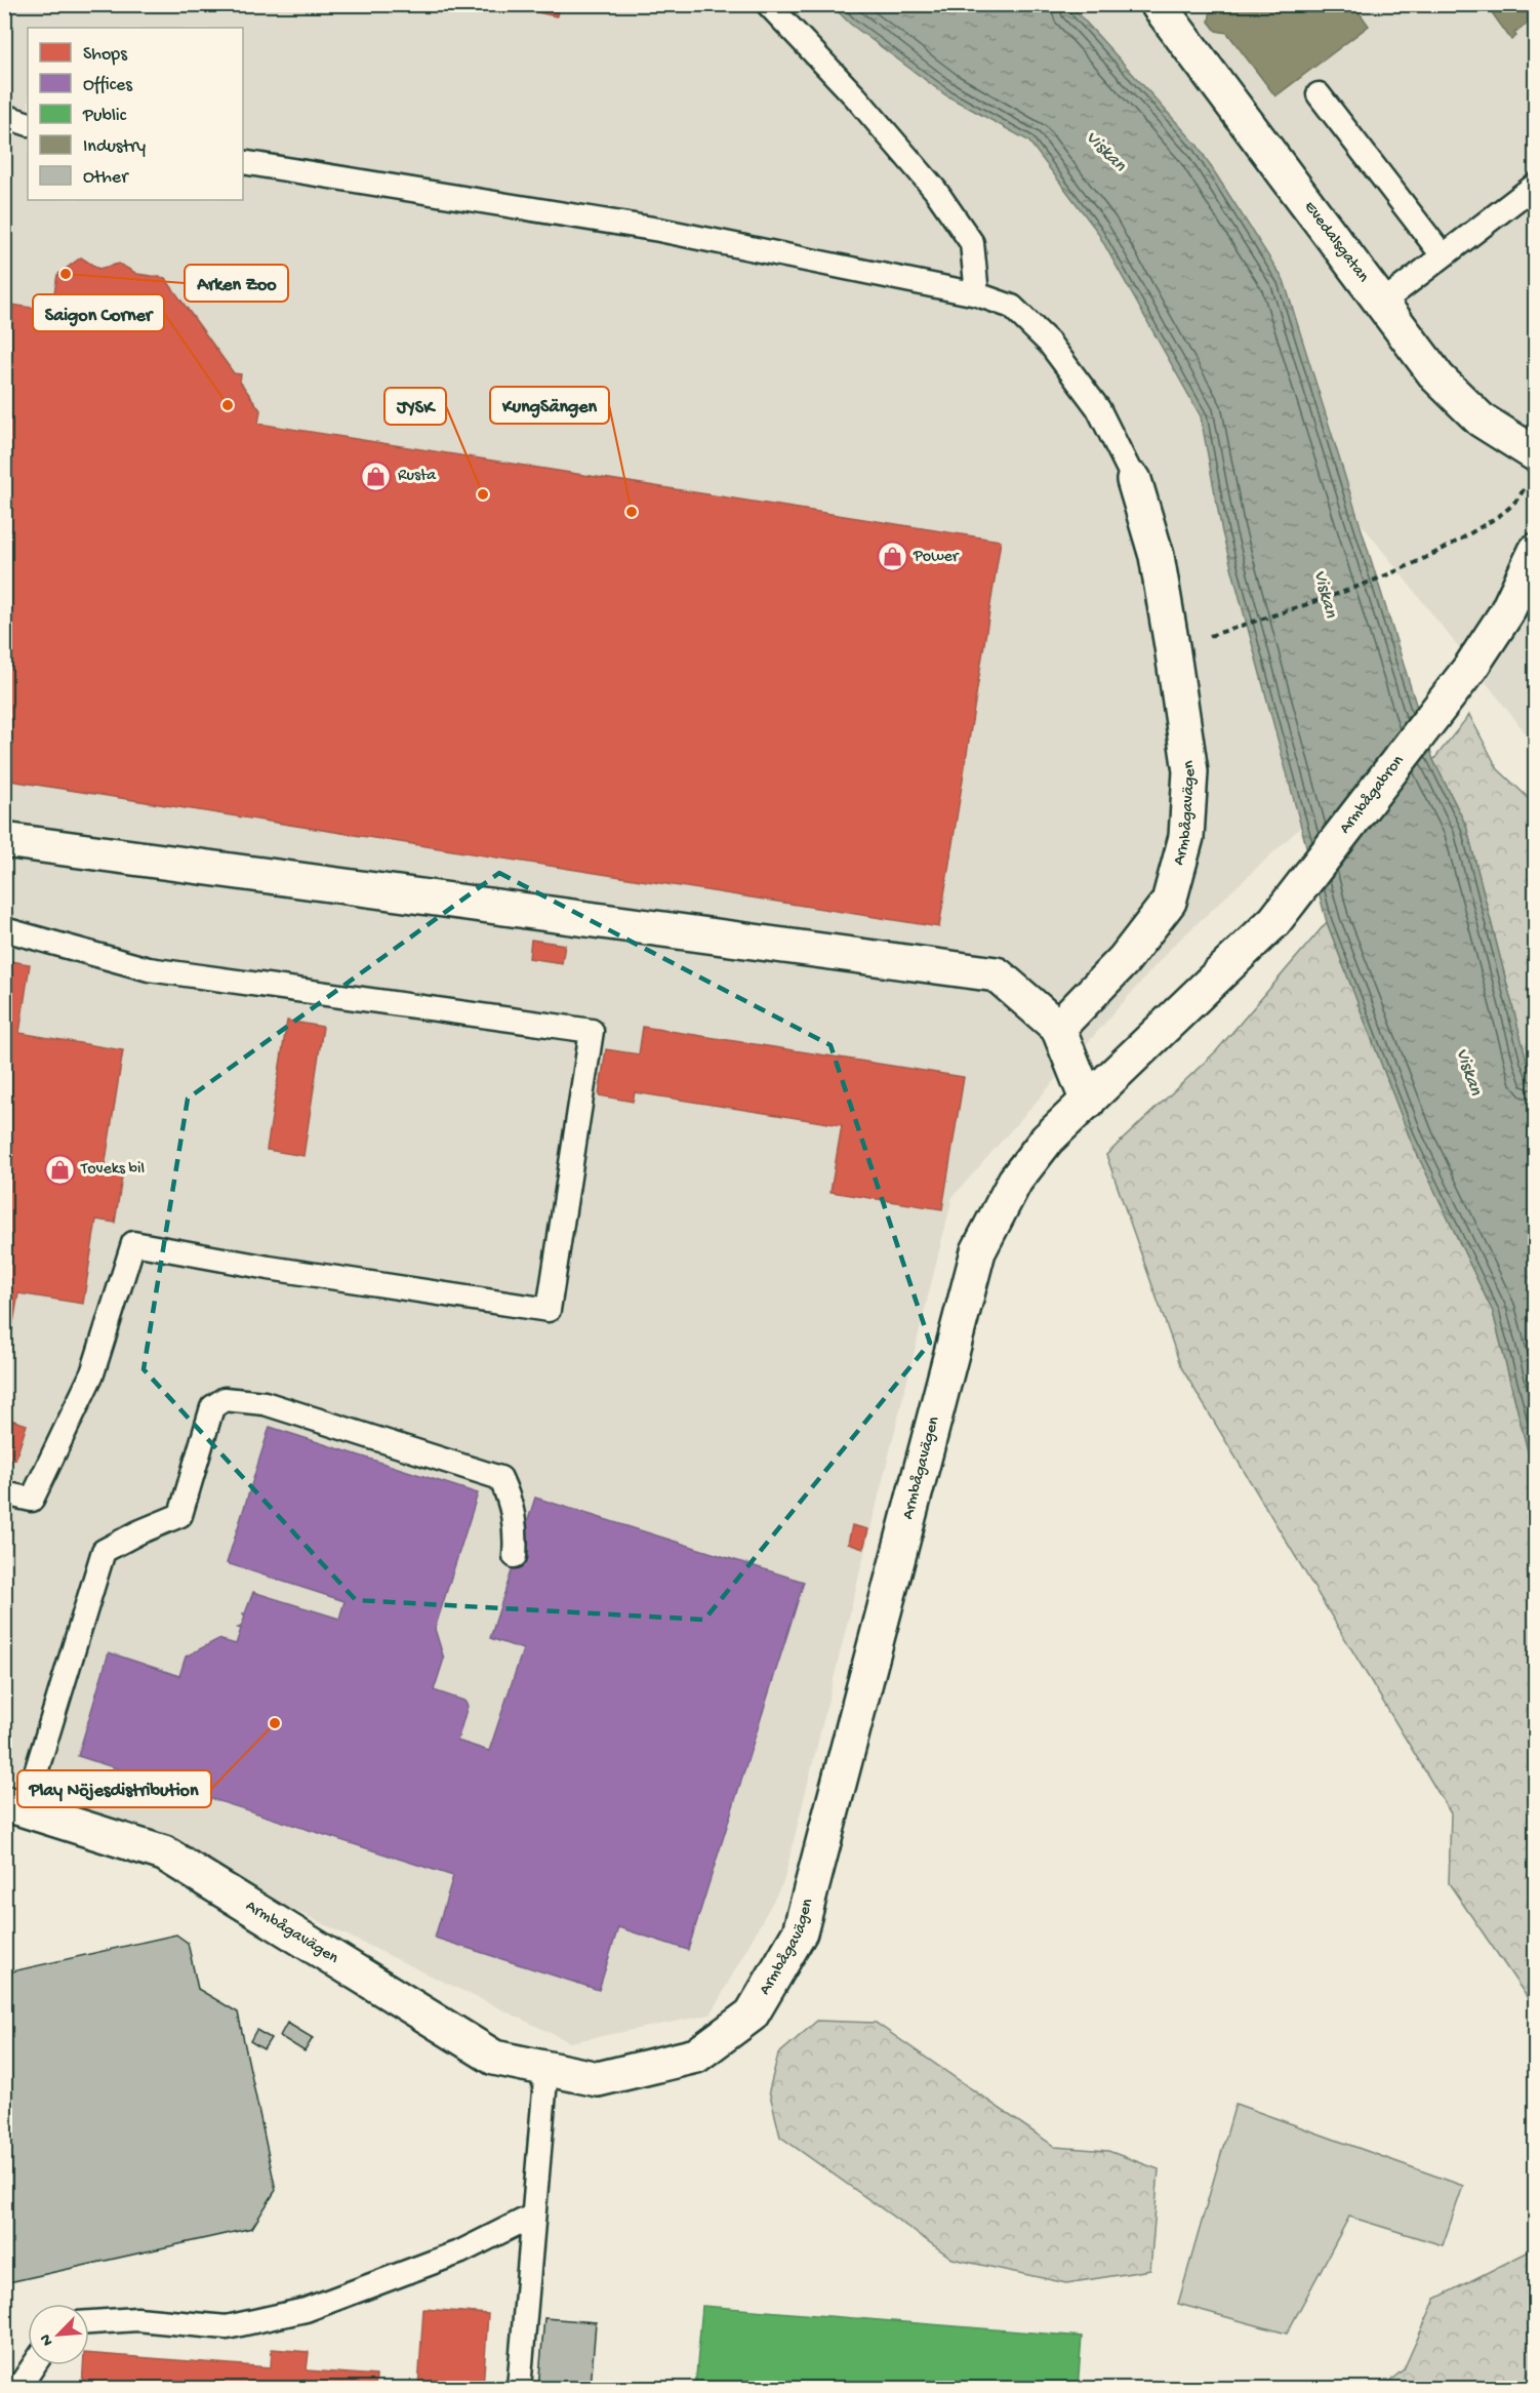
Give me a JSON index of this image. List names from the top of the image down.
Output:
{
  "streets": {
    "street": ["Evedalsgatan", "Armbågabron", "Armbågavägen"]
  },
  "crossings": [
    ["Armbågabron", "Armbågavägen"]
  ],
  "water": ["Viskan"],
  "places": {
    "other": [
      "Arken Zoo",
      "Saigon Corner",
      "JYSK",
      "KungSängen",
      "Play Nöjesdistribution"
    ],
    "shop": ["Rusta", "Power", "Toveks bil"]
  },
  "legend": [
    "Shops",
    "Offices",
    "Public",
    "Industry",
    "Other"
  ],
  "north": "bottom left"
}
